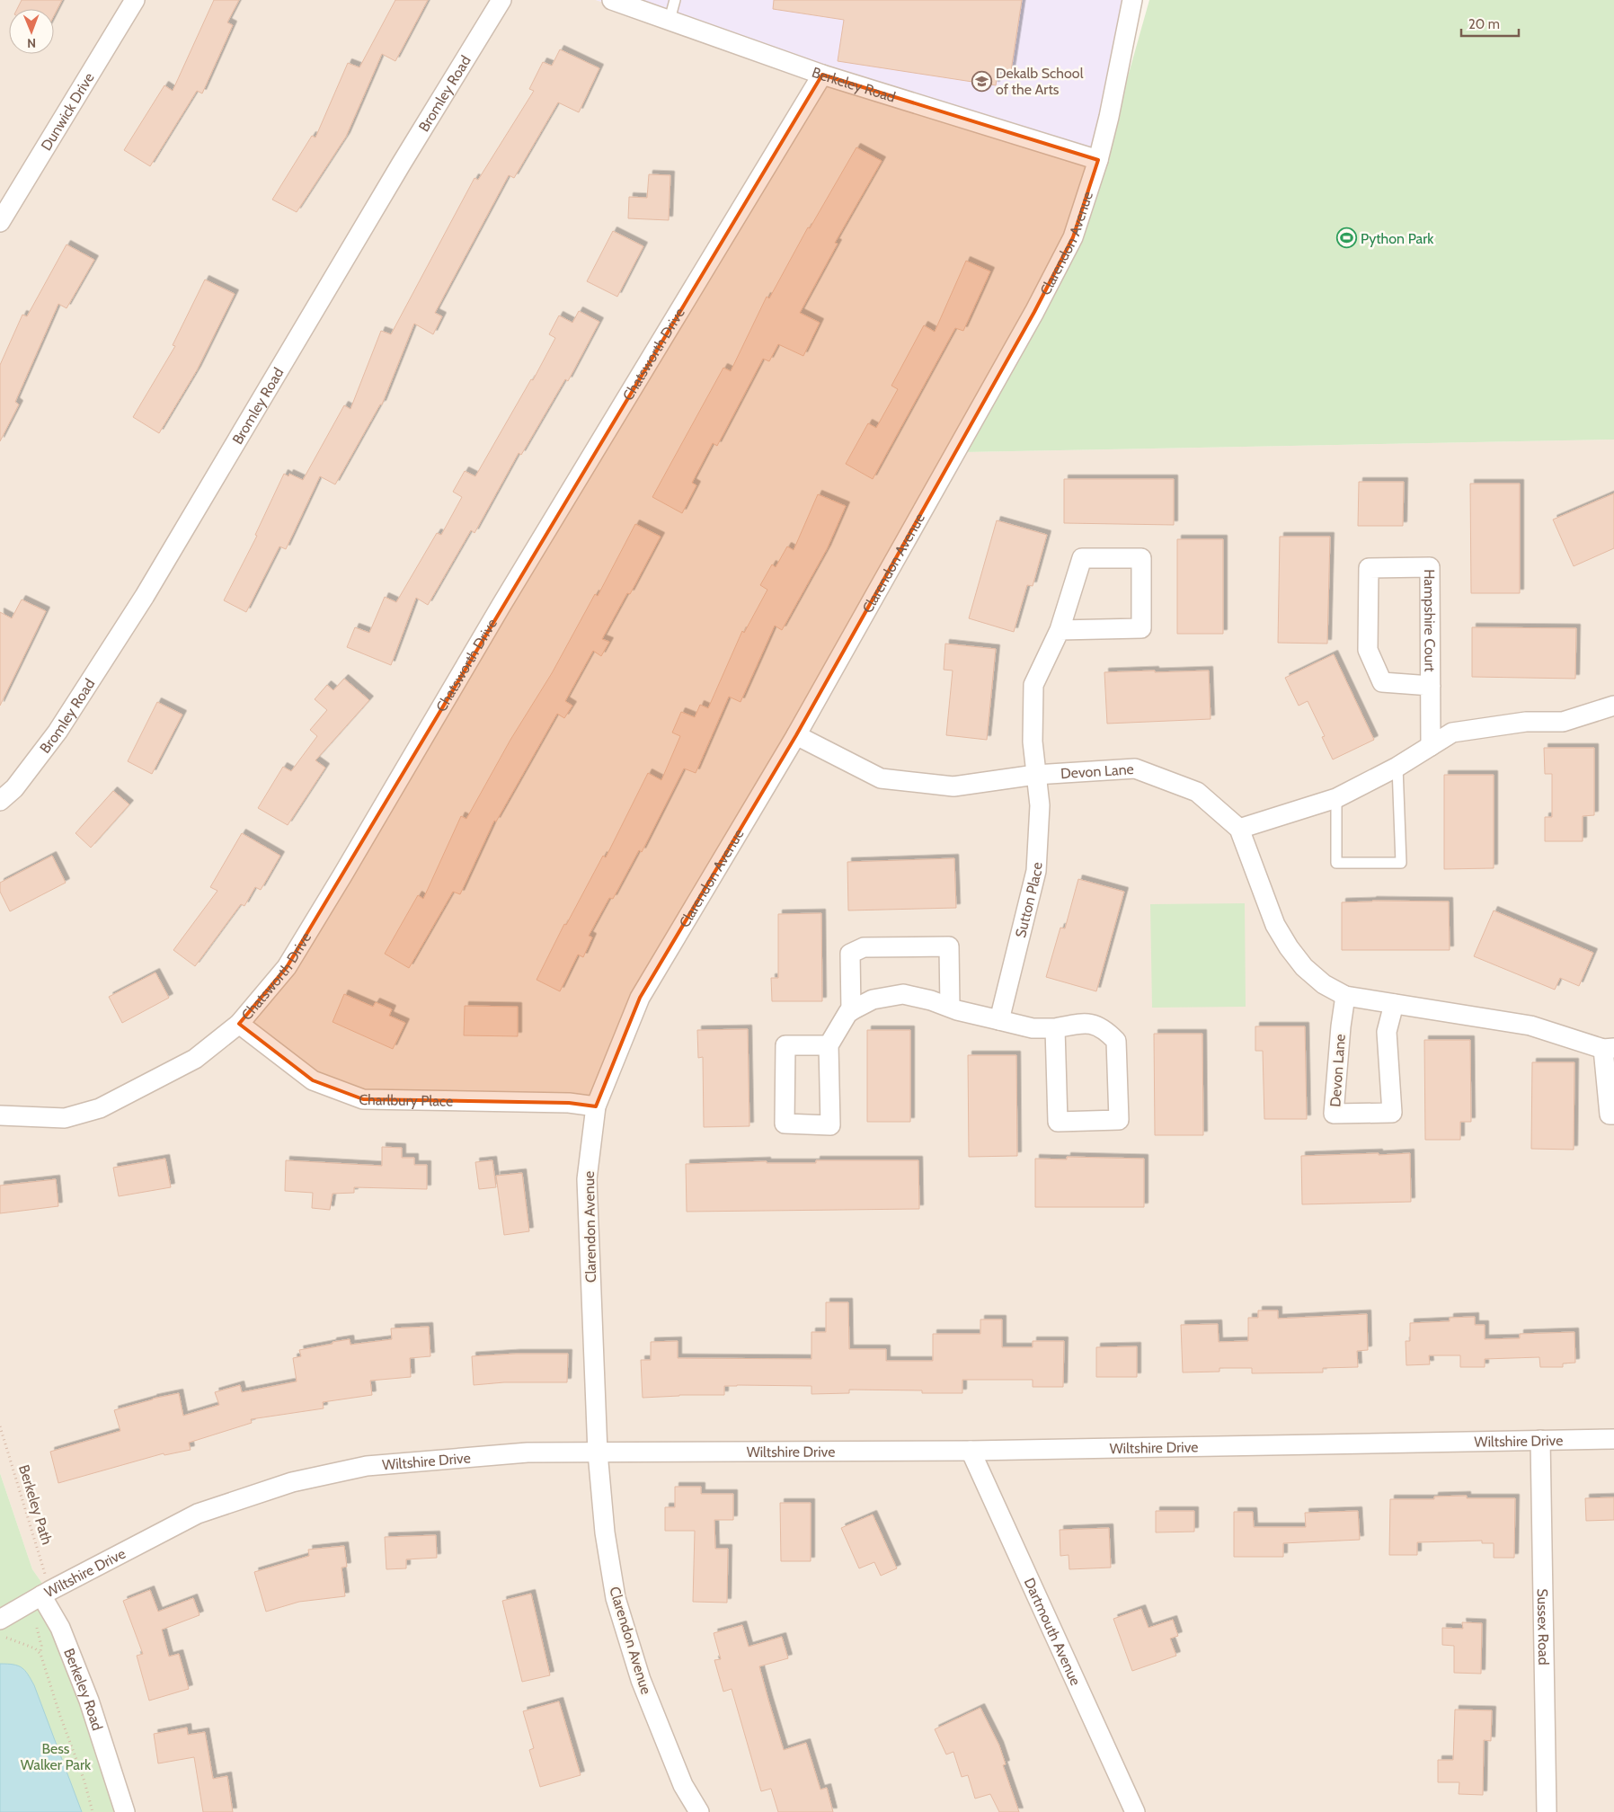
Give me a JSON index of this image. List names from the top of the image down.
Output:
{
  "streets": {
    "street": [
      "Berkeley Road",
      "Bromley Road",
      "Dunwick Drive",
      "Clarendon Avenue",
      "Chatsworth Drive",
      "Hampshire Court",
      "Devon Lane",
      "Sutton Place",
      "Charlbury Place",
      "Wiltshire Drive",
      "Sussex Road",
      "Dartmouth Avenue"
    ],
    "path": ["Berkeley Path"]
  },
  "crossings": [
    ["Berkeley Road", "Clarendon Avenue"],
    ["Berkeley Road", "Chatsworth Drive"],
    ["Berkeley Road", "Wiltshire Drive"],
    ["Berkeley Road", "Berkeley Path"],
    ["Clarendon Avenue", "Devon Lane"],
    ["Clarendon Avenue", "Charlbury Place"],
    ["Clarendon Avenue", "Wiltshire Drive"],
    ["Chatsworth Drive", "Charlbury Place"],
    ["Devon Lane", "Sutton Place"],
    ["Wiltshire Drive", "Berkeley Path"],
    ["Wiltshire Drive", "Sussex Road"],
    ["Wiltshire Drive", "Dartmouth Avenue"]
  ],
  "parks": ["Bess Walker Park"],
  "places": {
    "school or university": ["Dekalb School of the Arts"],
    "sports": ["Python Park"]
  },
  "scale_bar": "20 m",
  "north": "bottom"
}
